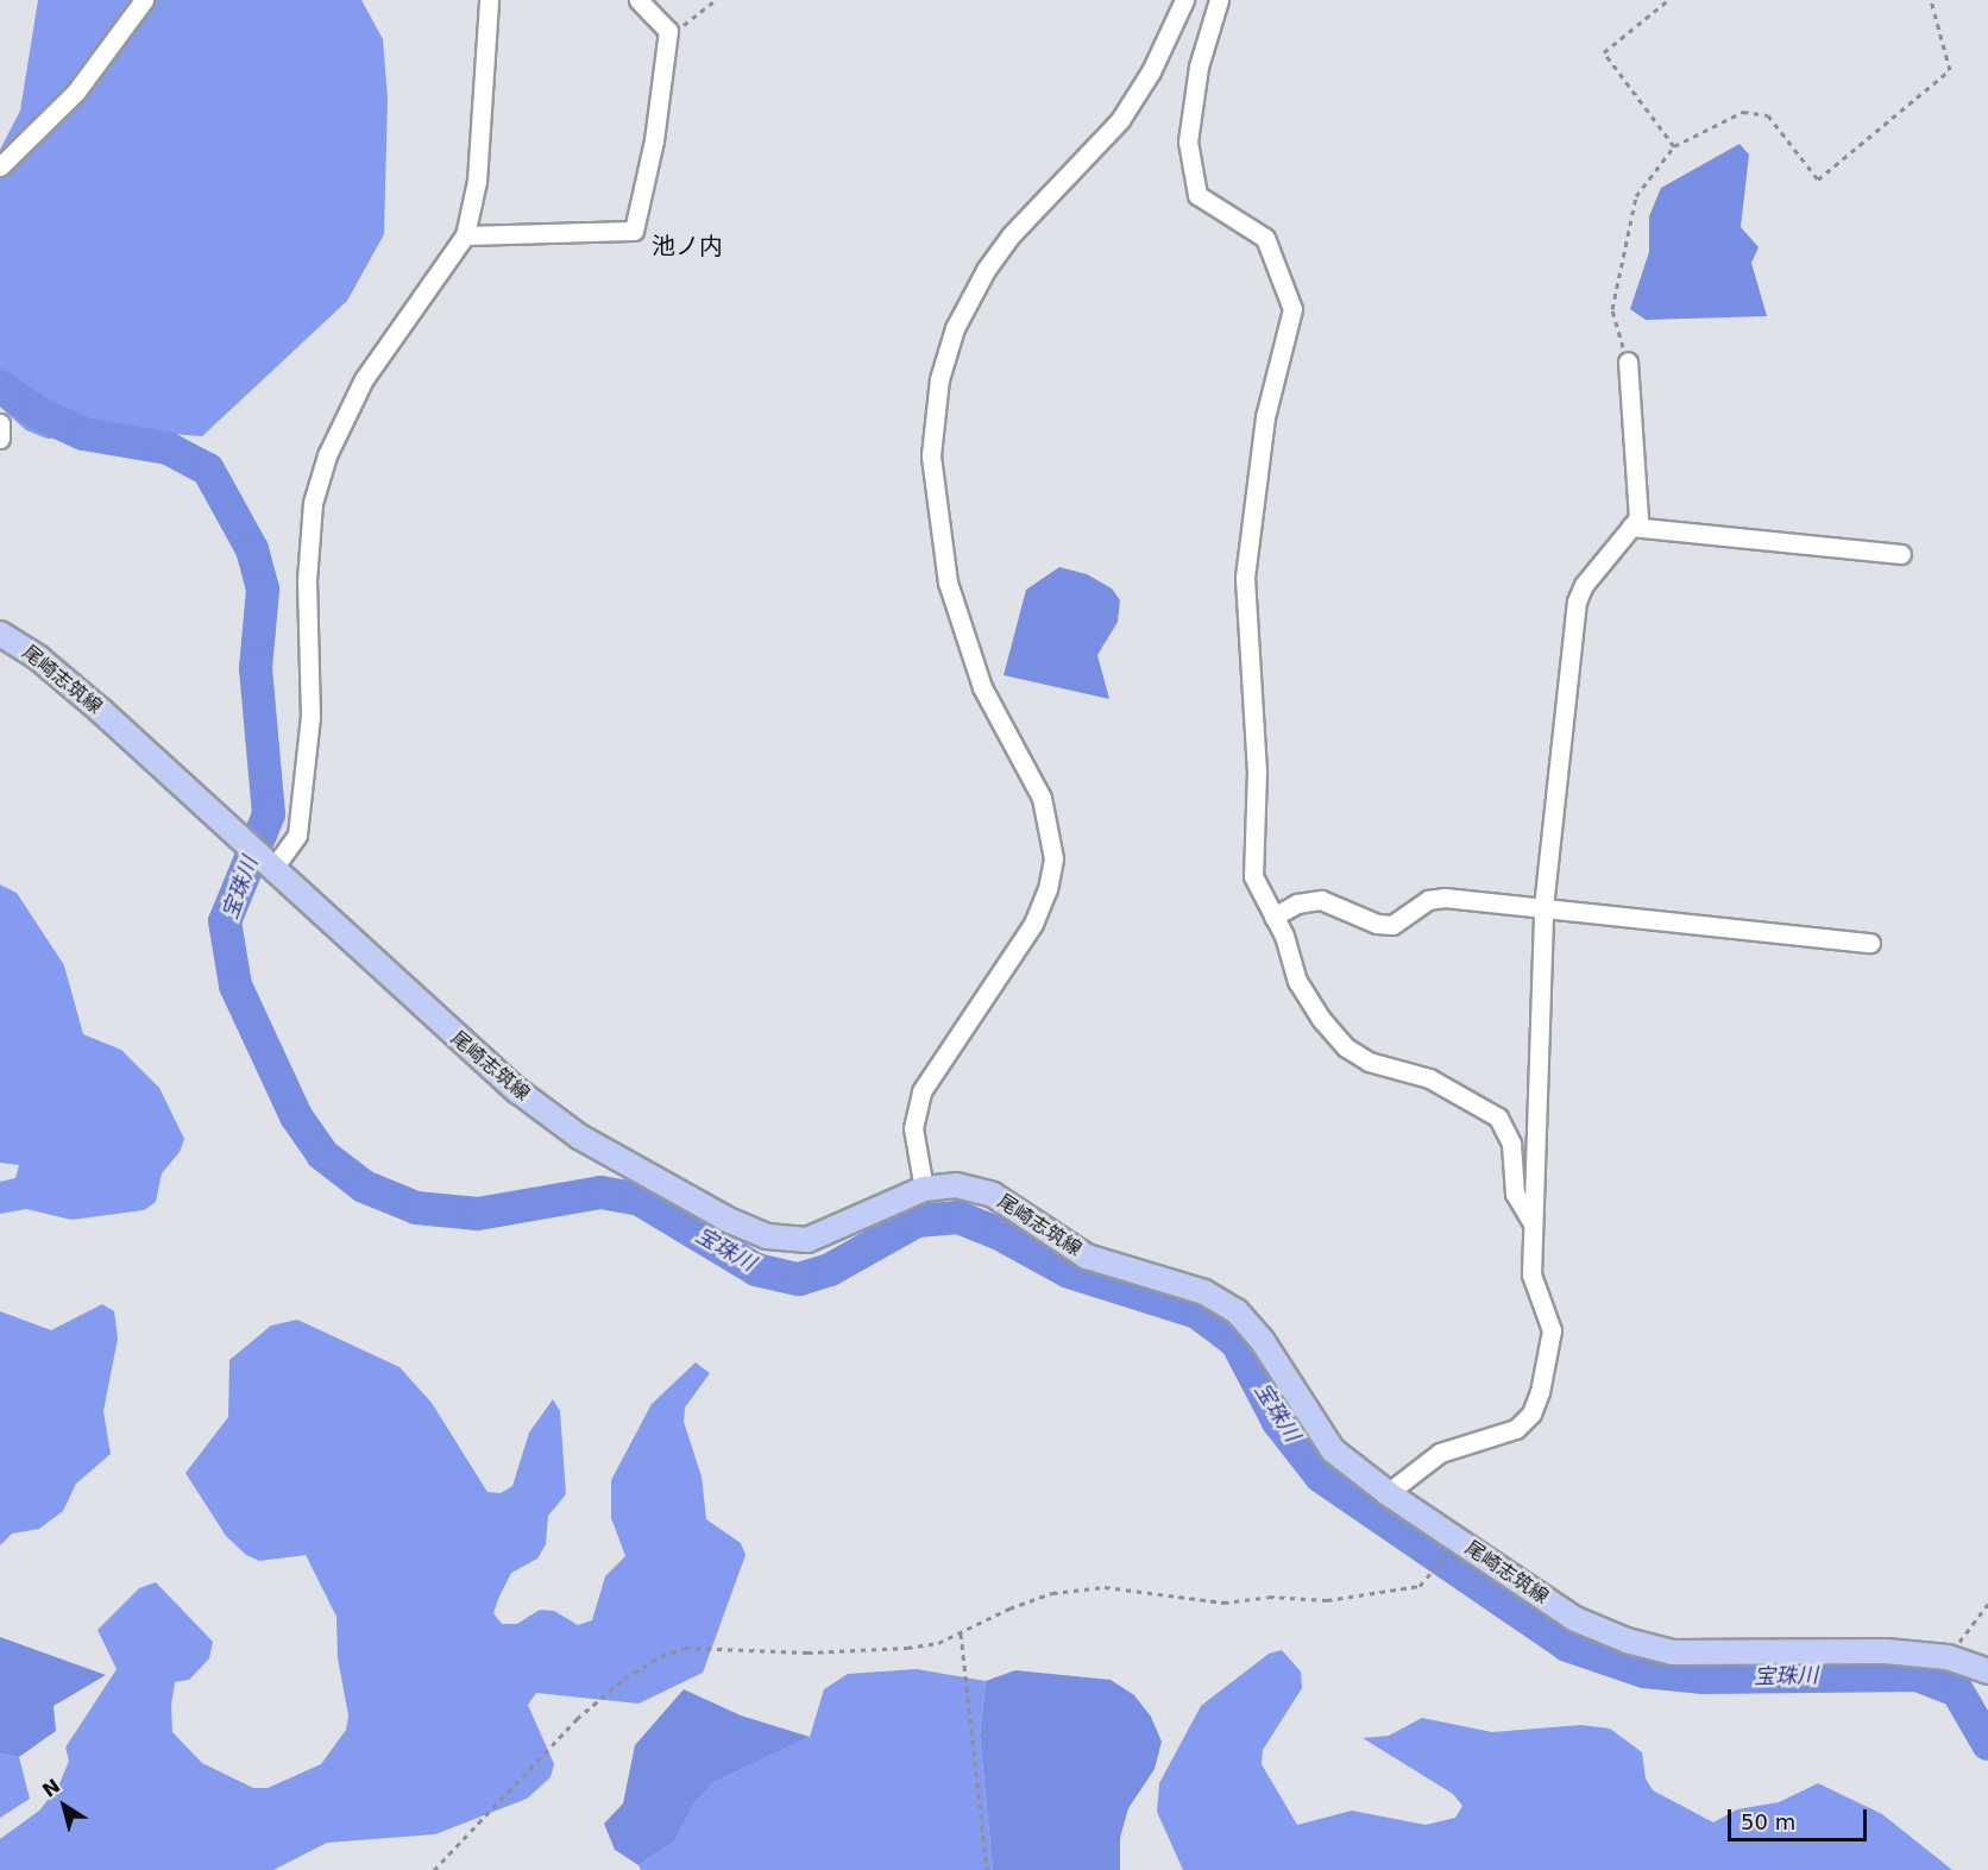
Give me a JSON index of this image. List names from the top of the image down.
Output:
{
  "streets": {
    "main road": ["尾崎志筑線"]
  },
  "districts": ["池ノ内"],
  "water": ["宝珠川"],
  "scale_bar": "50 m",
  "north": "top left"
}
